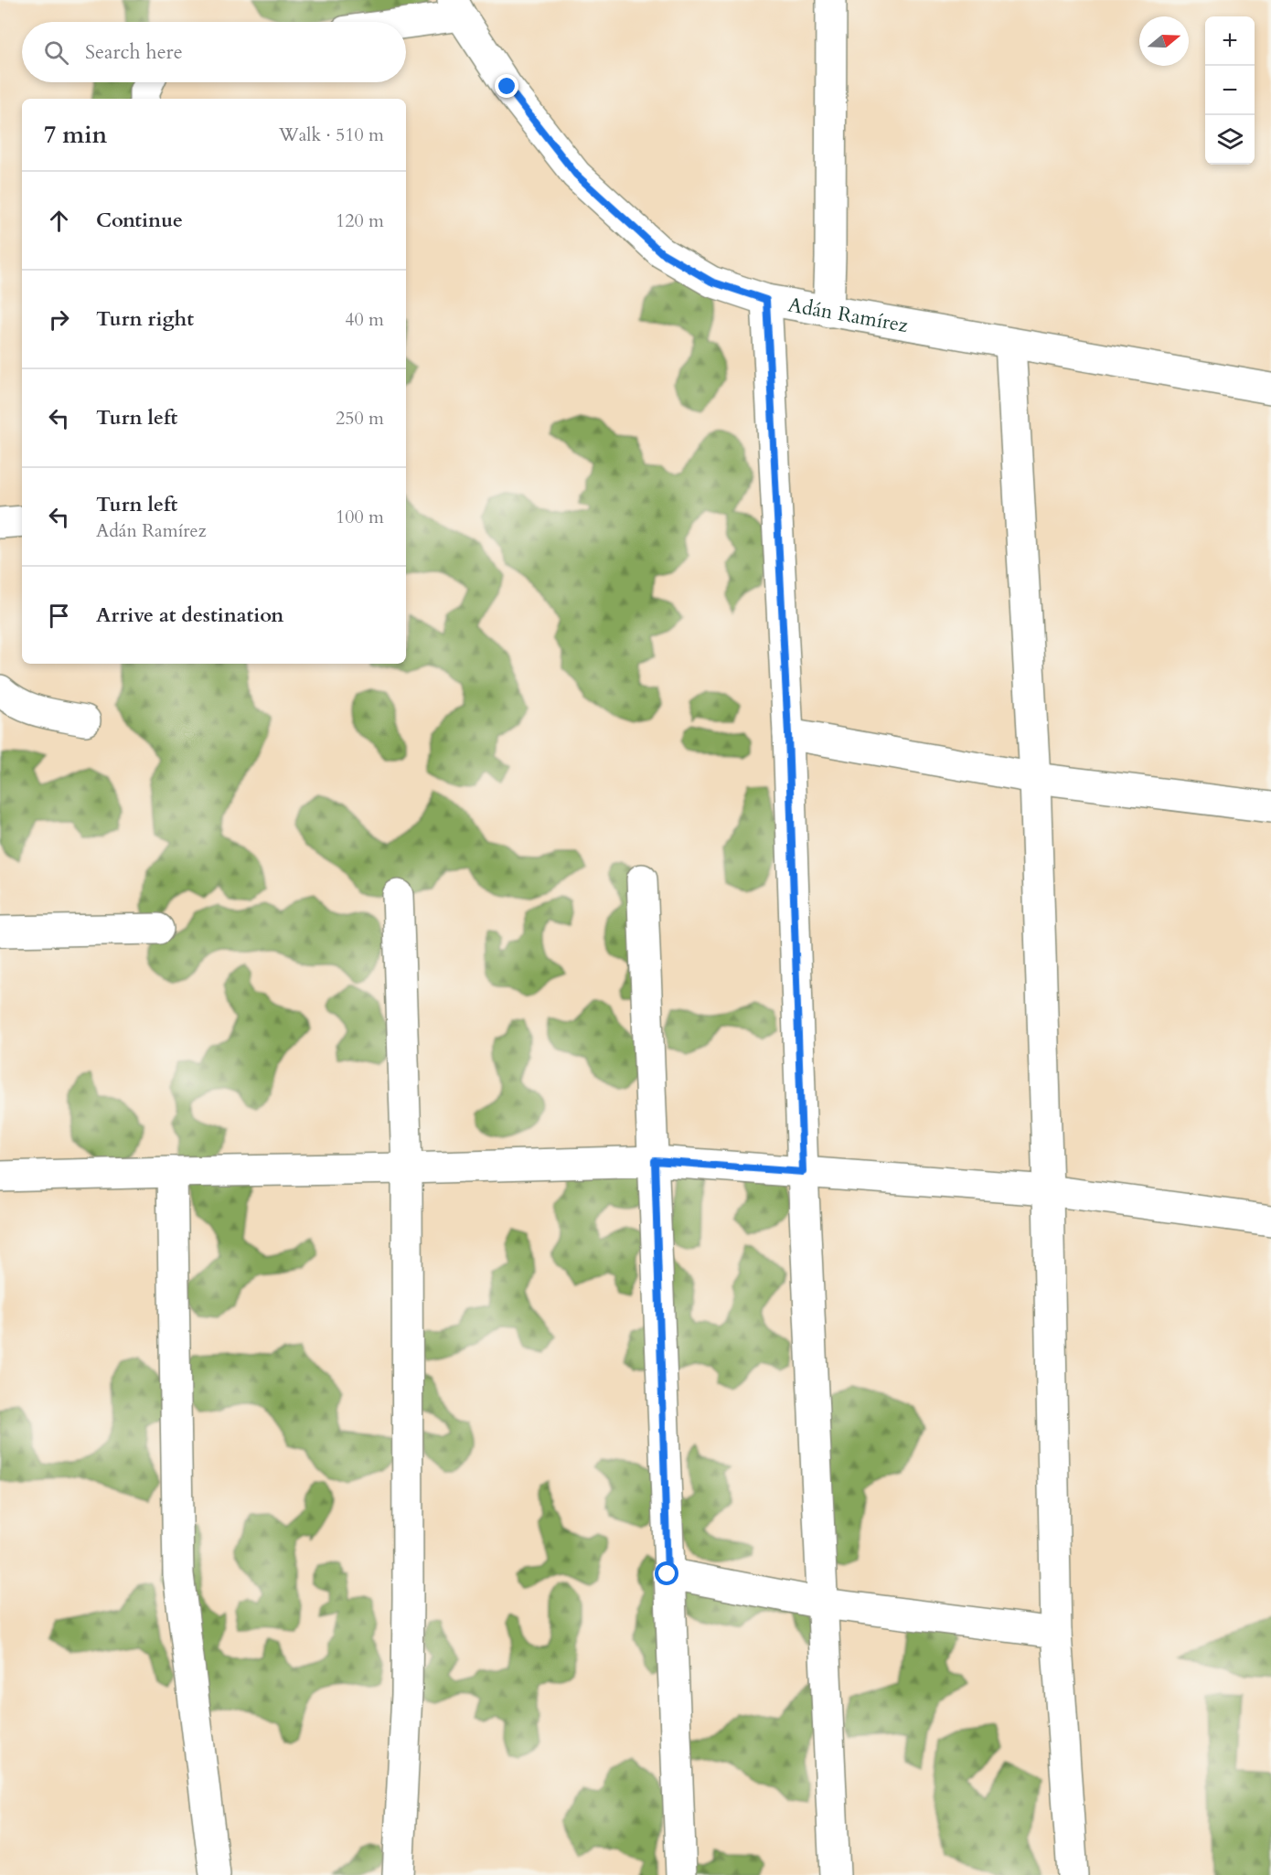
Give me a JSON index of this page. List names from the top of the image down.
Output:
{
  "streets": {
    "street": ["Adán Ramírez"]
  },
  "north": "right",
  "page": {
    "map_buttons": ["+", "−"],
    "search": "Search here",
    "heading": ["7 min", "Walk · 510 m"],
    "list": [
      ["Continue", "120 m"],
      ["Turn right", "40 m"],
      ["Turn left", "250 m"],
      ["Turn left", "Adán Ramírez", "100 m"],
      "Arrive at destination"
    ]
  }
}
